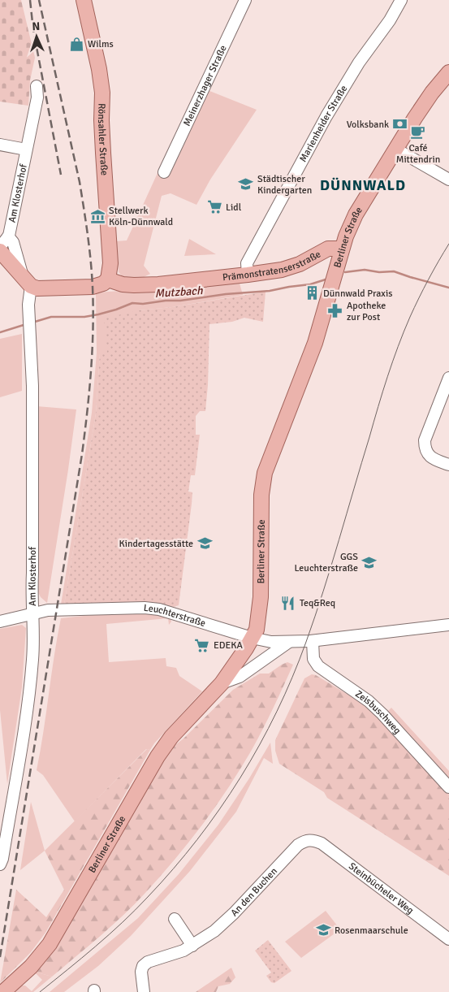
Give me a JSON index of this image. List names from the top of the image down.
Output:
{
  "streets": {
    "main road": ["Rönsahler Straße", "Berliner Straße", "Prämonstratenserstraße"],
    "street": [
      "Meinerzhager Straße",
      "Marienheider Straße",
      "Am Klosterhof",
      "Leuchterstraße",
      "Zeisbuschweg",
      "Steinbücheler Weg",
      "An den Buchen"
    ]
  },
  "crossings": [
    ["Marienheider Straße", "Prämonstratenserstraße"],
    ["Rönsahler Straße", "Prämonstratenserstraße"],
    ["Am Klosterhof", "Leuchterstraße"],
    ["Berliner Straße", "Prämonstratenserstraße"],
    ["Berliner Straße", "Leuchterstraße"],
    ["Leuchterstraße", "Zeisbuschweg"],
    ["Steinbücheler Weg", "An den Buchen"]
  ],
  "districts": ["DÜNNWALD"],
  "water": ["Mutzbach"],
  "places": {
    "shop": ["Wilms"],
    "bank": ["Volksbank"],
    "cafe": ["Café Mittendrin"],
    "school or university": [
      "Städtischer Kindergarten",
      "Kindertagesstätte",
      "GGS Leuchterstraße",
      "Rosenmaarschule"
    ],
    "supermarket": ["Lidl", "EDEKA"],
    "museum": ["Stellwerk Köln-Dünnwald"],
    "building": ["Dünnwald Praxis"],
    "pharmacy": ["Apotheke zur Post"],
    "restaurant": ["Teq&Req"]
  },
  "north": "top"
}
